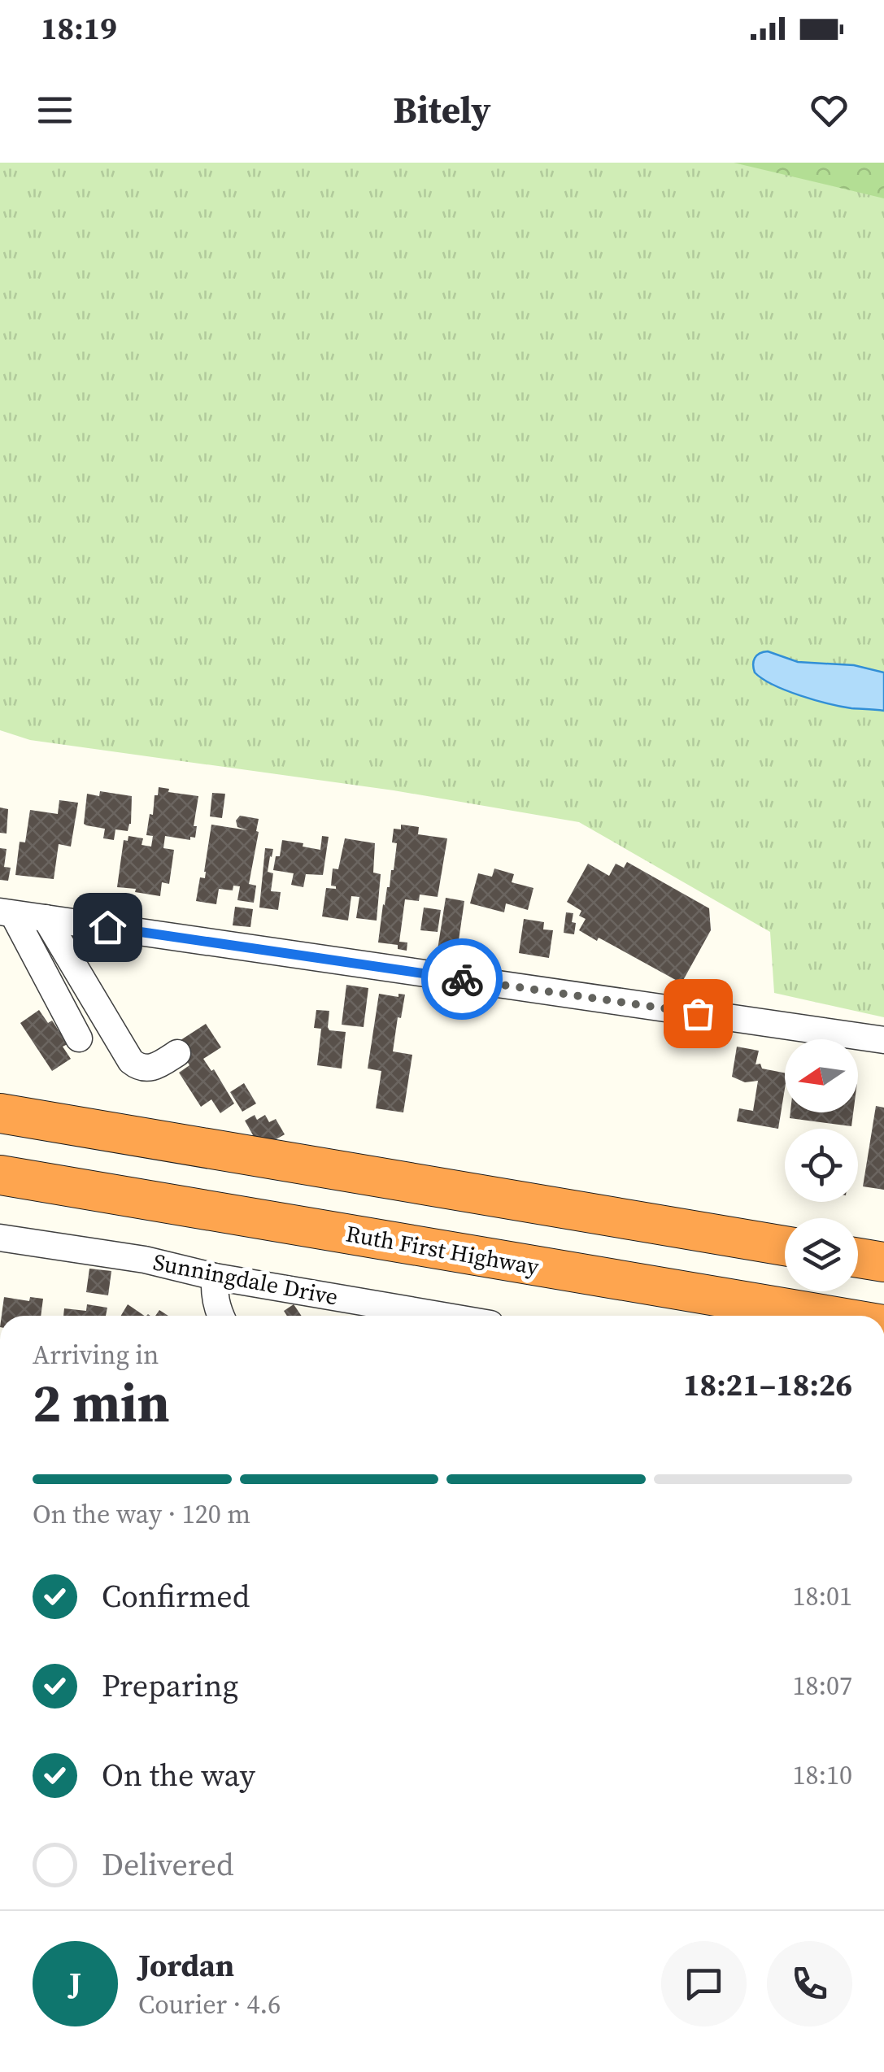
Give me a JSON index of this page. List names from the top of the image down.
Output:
{
  "streets": {
    "highway": ["Ruth First Highway"],
    "street": ["Sunningdale Drive"]
  },
  "north": "left",
  "page": {
    "status": "18:19",
    "header": "Bitely",
    "heading": ["2 min", "Arriving in", "18:21–18:26"],
    "panel": ["Jordan", "Courier · 4.6"],
    "bar": "On the way · 120 m",
    "list": [
      ["Confirmed", "18:01"],
      ["Preparing", "18:07"],
      ["On the way", "18:10"],
      "Delivered"
    ],
    "round": "J"
  }
}
